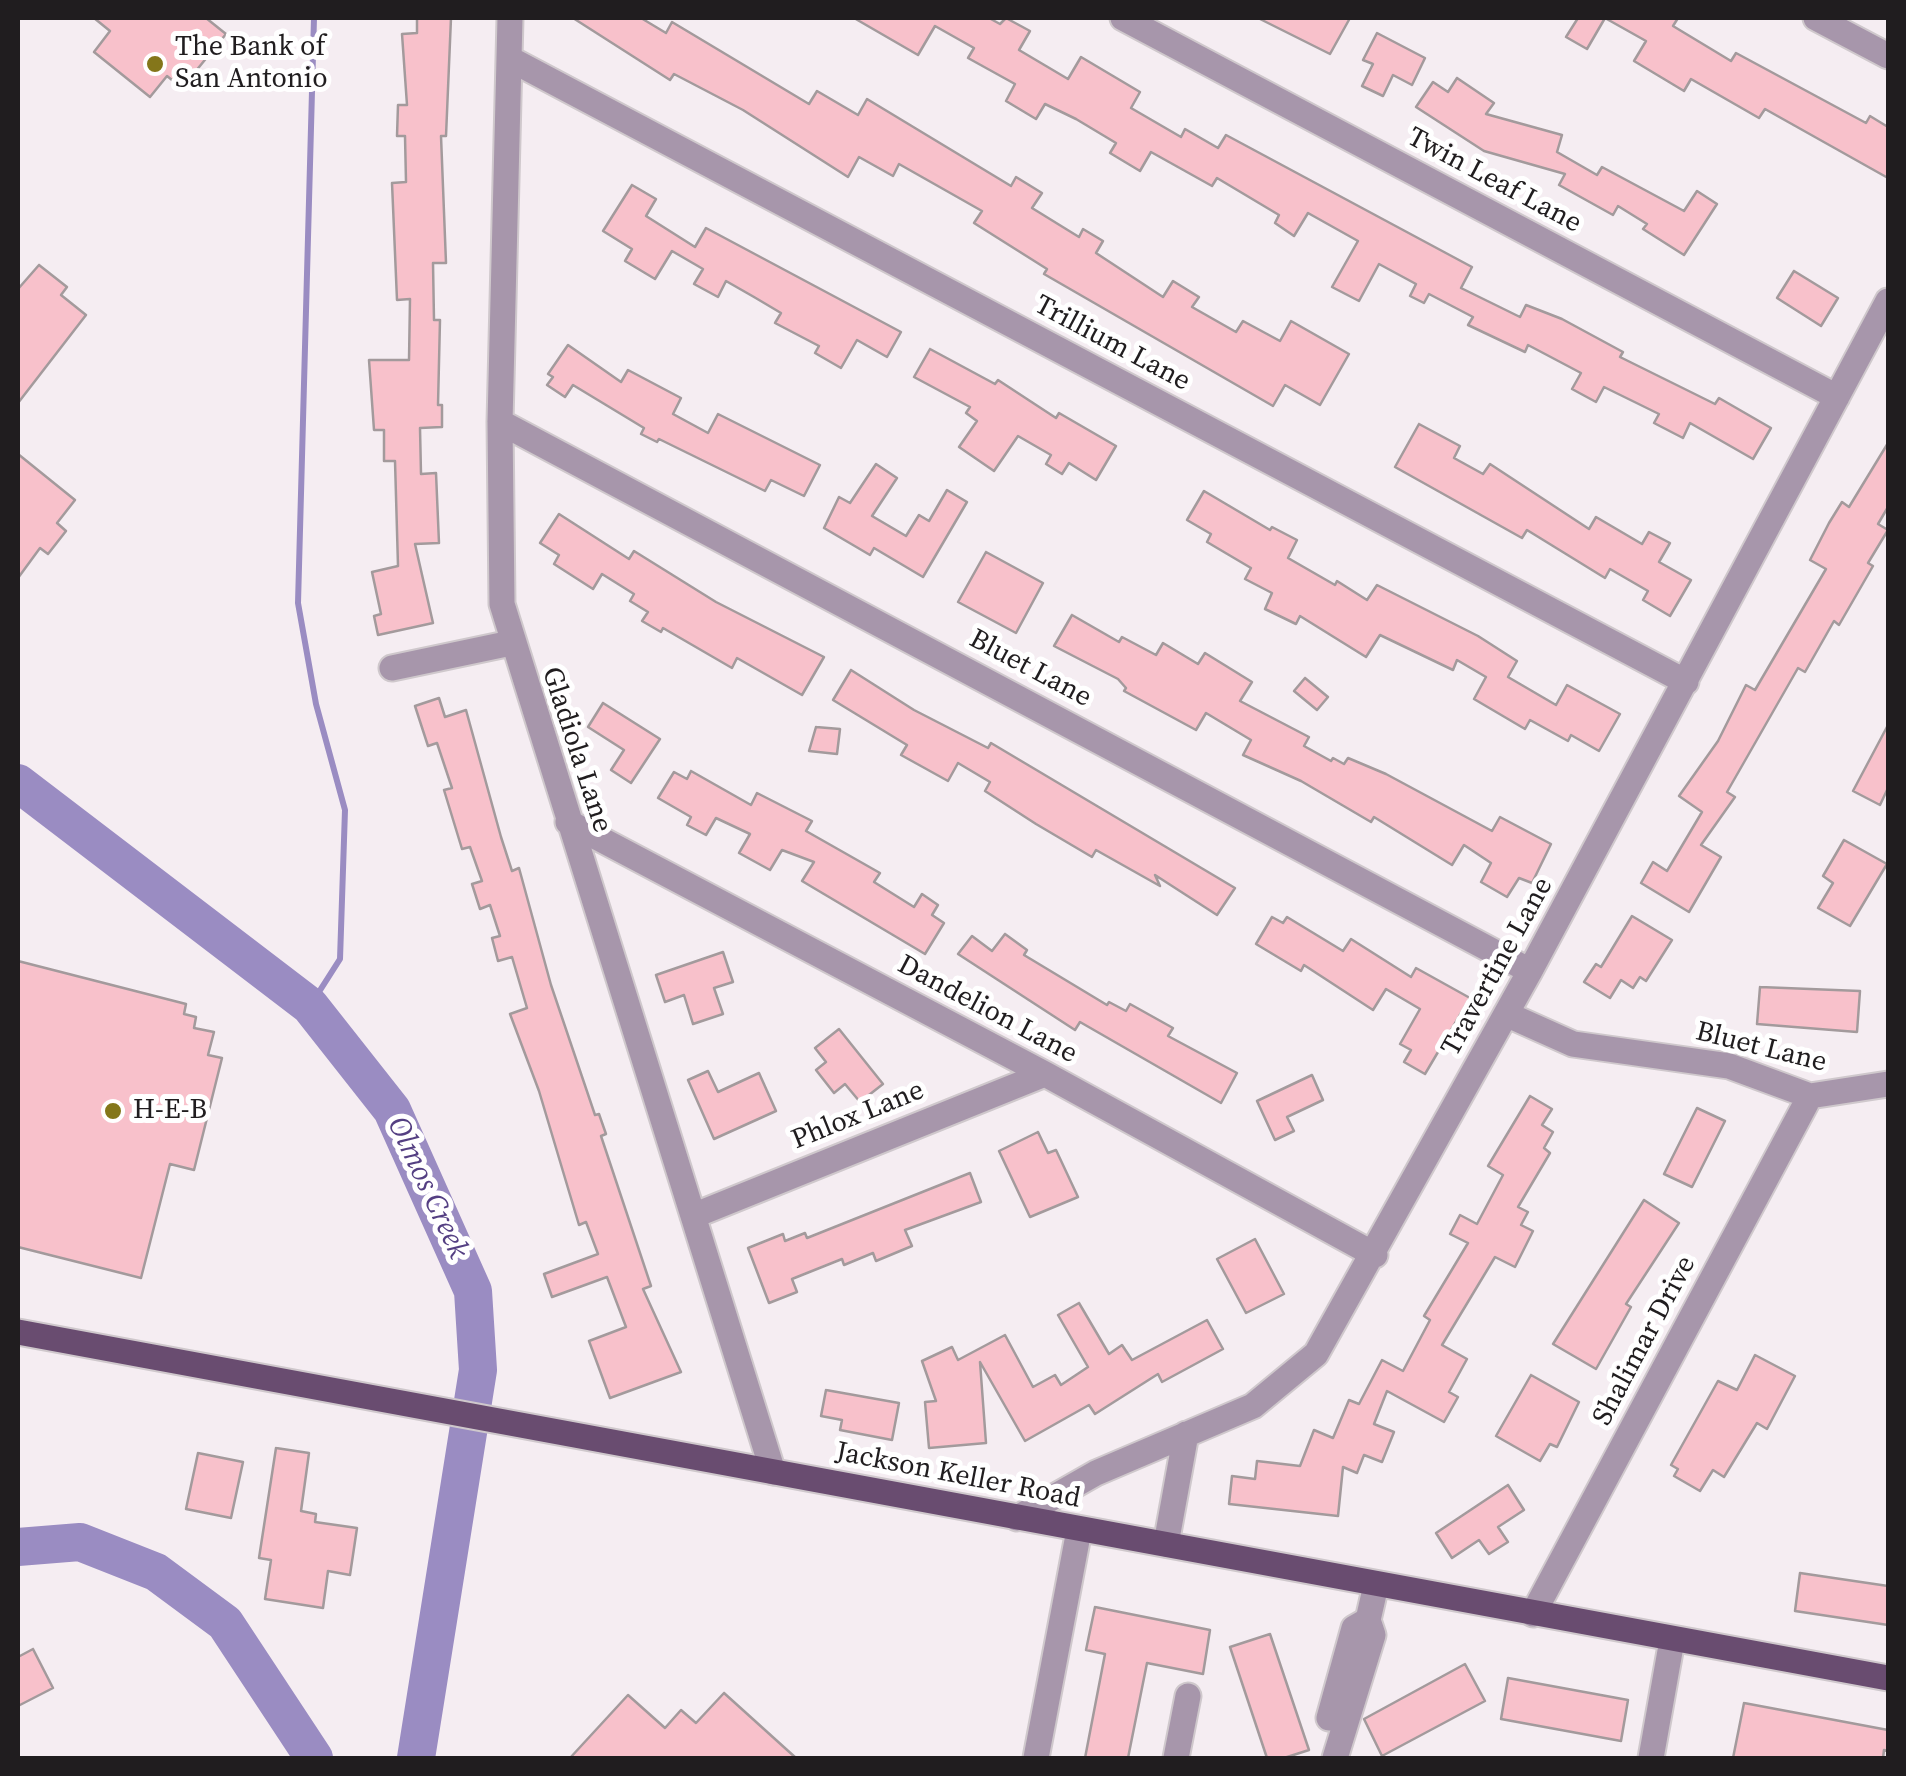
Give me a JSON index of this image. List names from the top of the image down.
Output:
{
  "streets": {
    "main road": ["Jackson Keller Road"],
    "street": [
      "Twin Leaf Lane",
      "Trillium Lane",
      "Bluet Lane",
      "Gladiola Lane",
      "Travertine Lane",
      "Dandelion Lane",
      "Phlox Lane",
      "Shalimar Drive"
    ]
  },
  "crossings": [
    ["Twin Leaf Lane", "Travertine Lane"],
    ["Trillium Lane", "Gladiola Lane"],
    ["Trillium Lane", "Travertine Lane"],
    ["Bluet Lane", "Gladiola Lane"],
    ["Bluet Lane", "Travertine Lane"],
    ["Bluet Lane", "Shalimar Drive"],
    ["Gladiola Lane", "Dandelion Lane"],
    ["Gladiola Lane", "Phlox Lane"],
    ["Gladiola Lane", "Jackson Keller Road"],
    ["Travertine Lane", "Dandelion Lane"],
    ["Travertine Lane", "Jackson Keller Road"],
    ["Dandelion Lane", "Phlox Lane"],
    ["Shalimar Drive", "Jackson Keller Road"]
  ],
  "water": ["Olmos Creek"],
  "places": ["The Bank of San Antonio", "H-E-B"]
}
